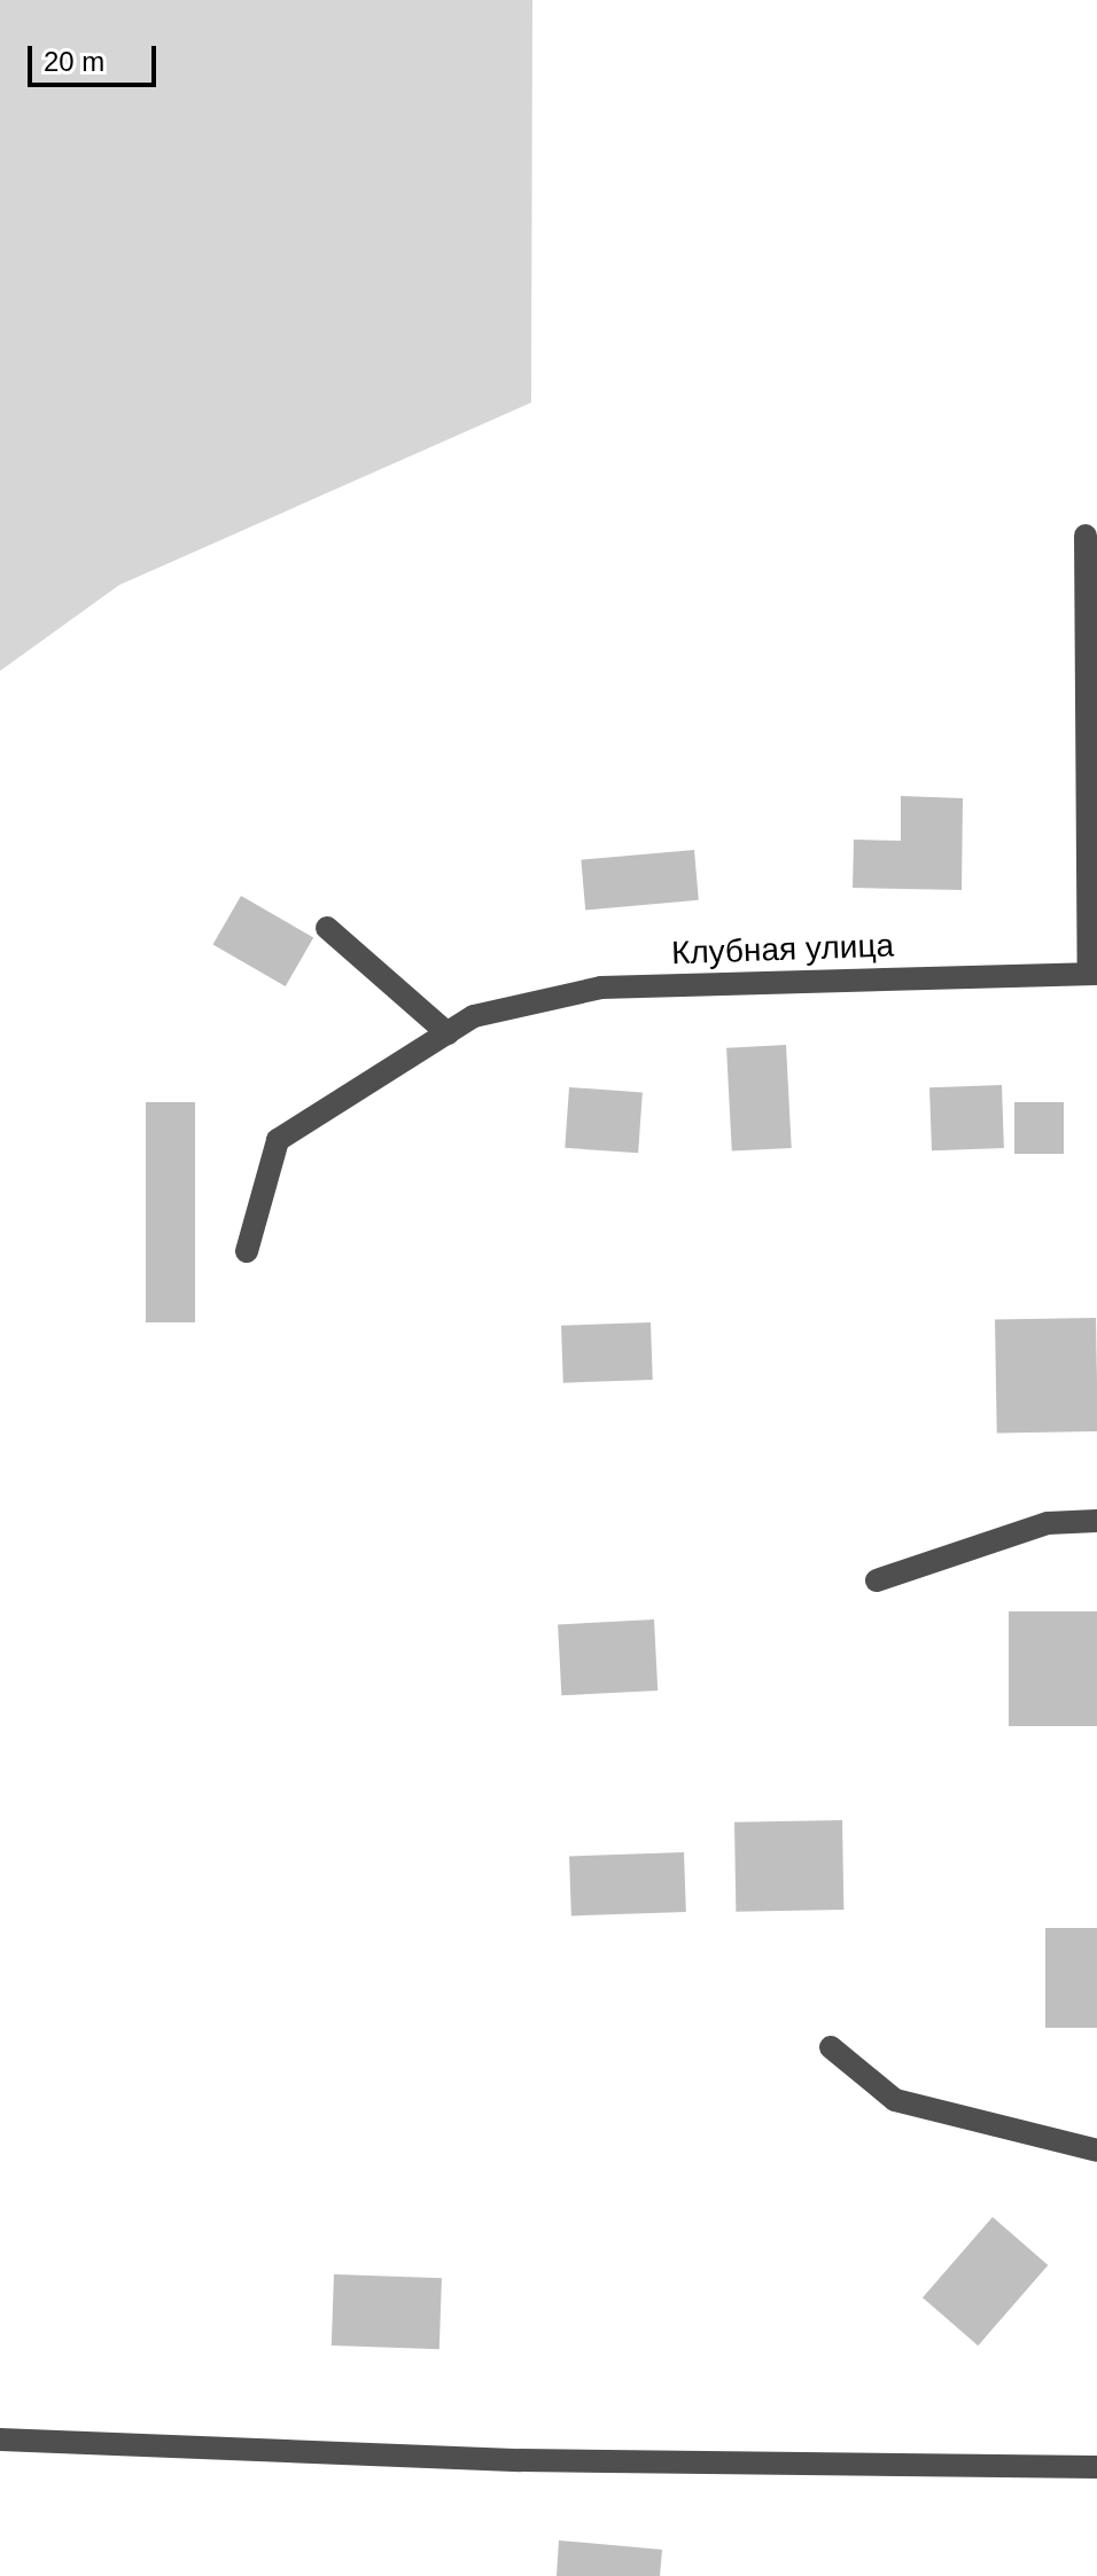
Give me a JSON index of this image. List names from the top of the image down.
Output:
{
  "streets": {
    "street": ["Клубная улица"]
  },
  "scale_bar": "20 m"
}
